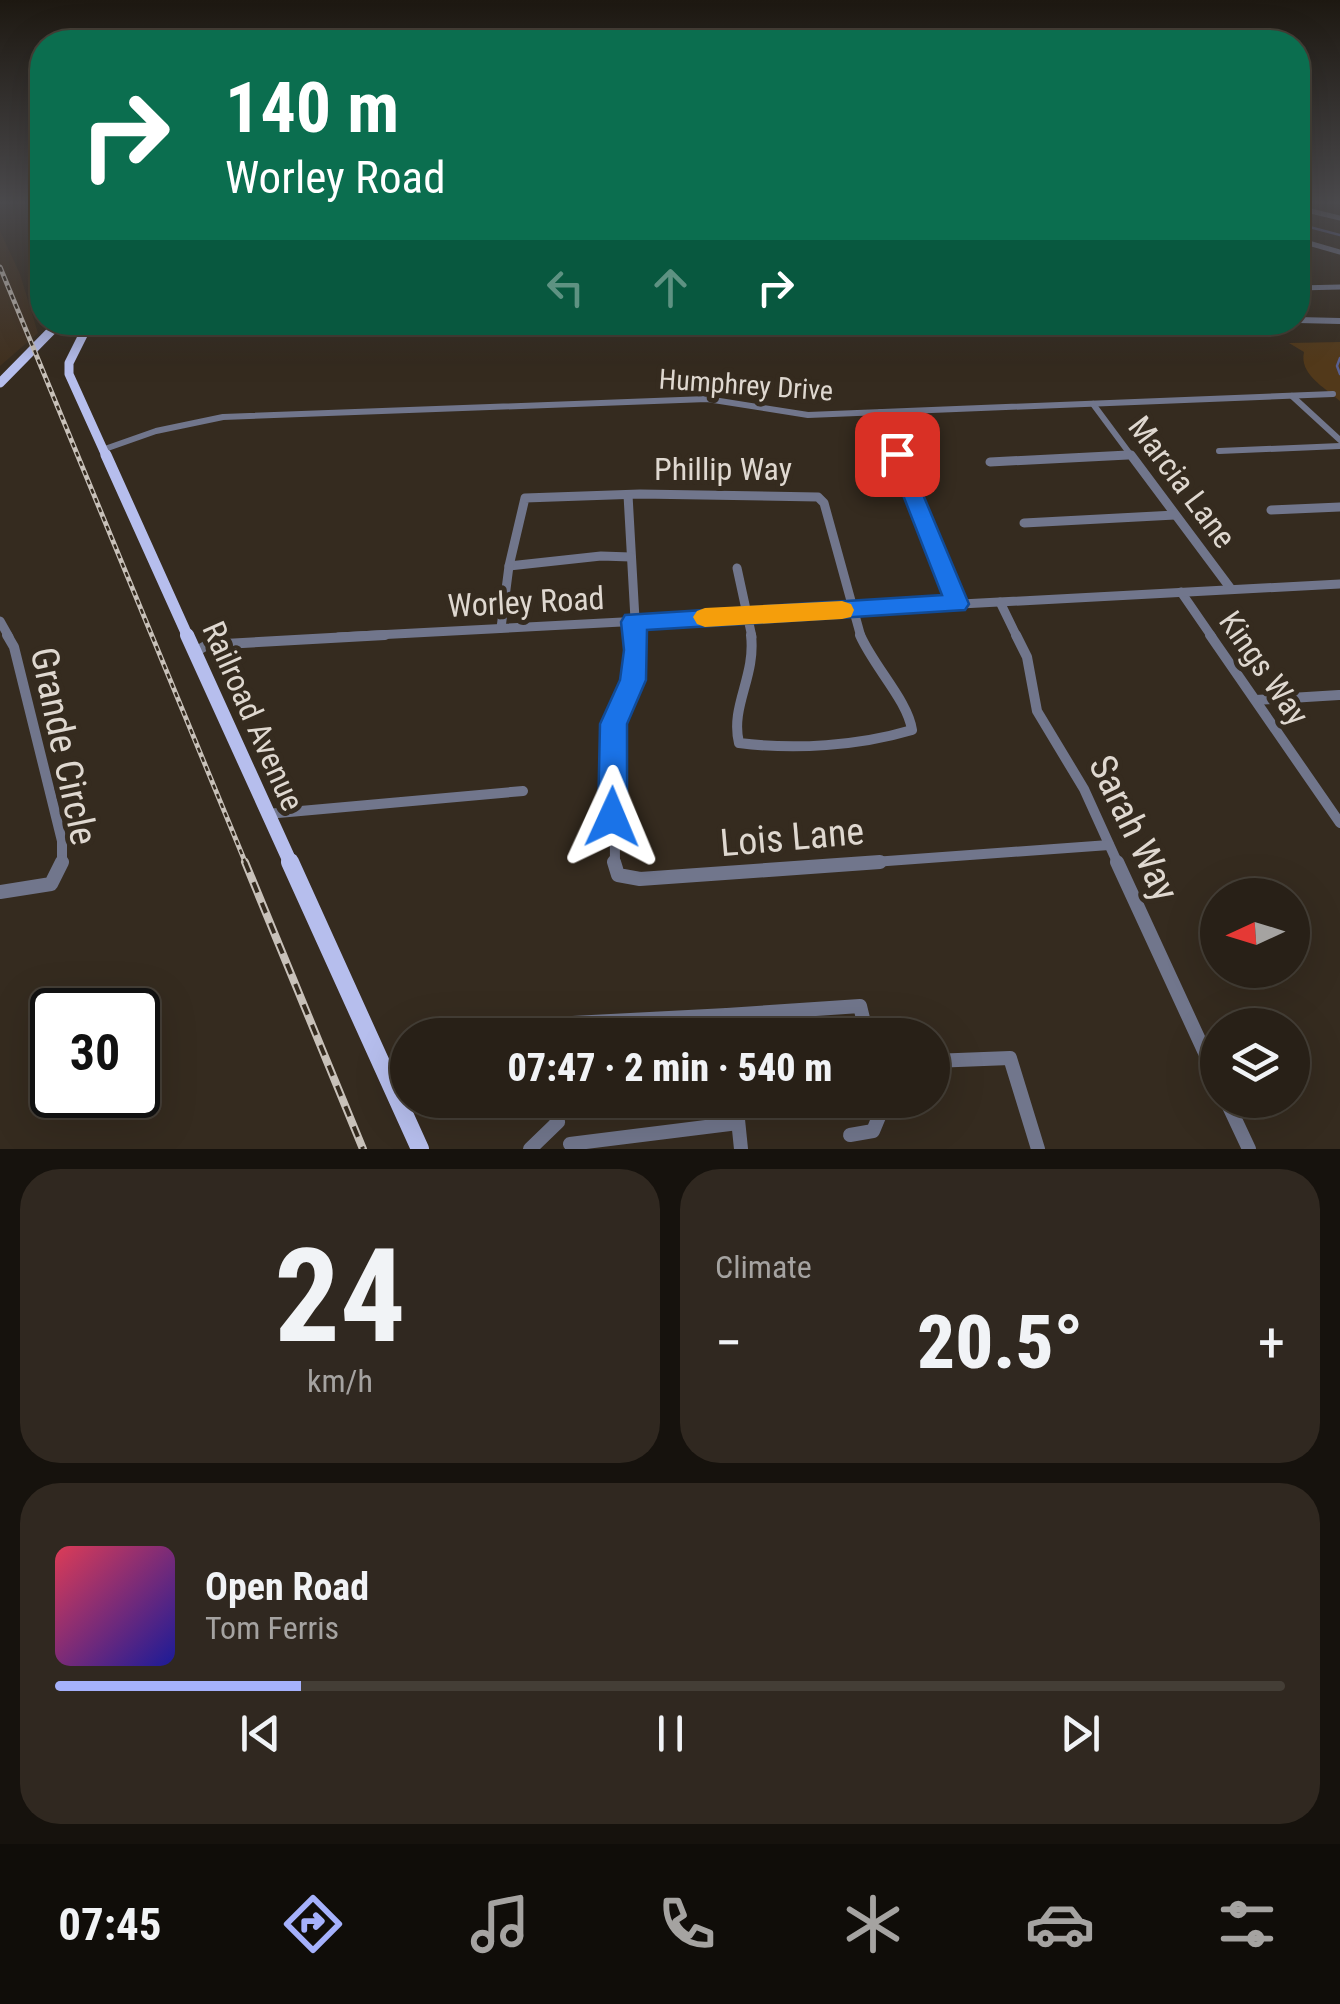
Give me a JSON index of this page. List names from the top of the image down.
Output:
{
  "streets": {
    "main road": ["Railroad Avenue"],
    "street": [
      "Humphrey Drive",
      "Phillip Way",
      "Marcia Lane",
      "Worley Road",
      "Kings Way",
      "Grande Circle",
      "Sarah Way",
      "Lois Lane"
    ]
  },
  "crossings": [
    ["Humphrey Drive", "Marcia Lane"],
    ["Humphrey Drive", "Railroad Avenue"],
    ["Phillip Way", "Worley Road"],
    ["Marcia Lane", "Worley Road"],
    ["Worley Road", "Kings Way"],
    ["Worley Road", "Railroad Avenue"],
    ["Worley Road", "Sarah Way"],
    ["Worley Road", "Lois Lane"],
    ["Sarah Way", "Lois Lane"]
  ],
  "north": "left",
  "page": {
    "turn": ["140 m", "Worley Road"],
    "limit": "30",
    "trip": "07:47 · 2 min · 540 m",
    "tile": [
      ["24", "km/h"],
      "Climate"
    ],
    "heat": ["−", "20.5°", "+"],
    "song": ["Open Road", "Tom Ferris"],
    "tabs": "07:45"
  }
}
